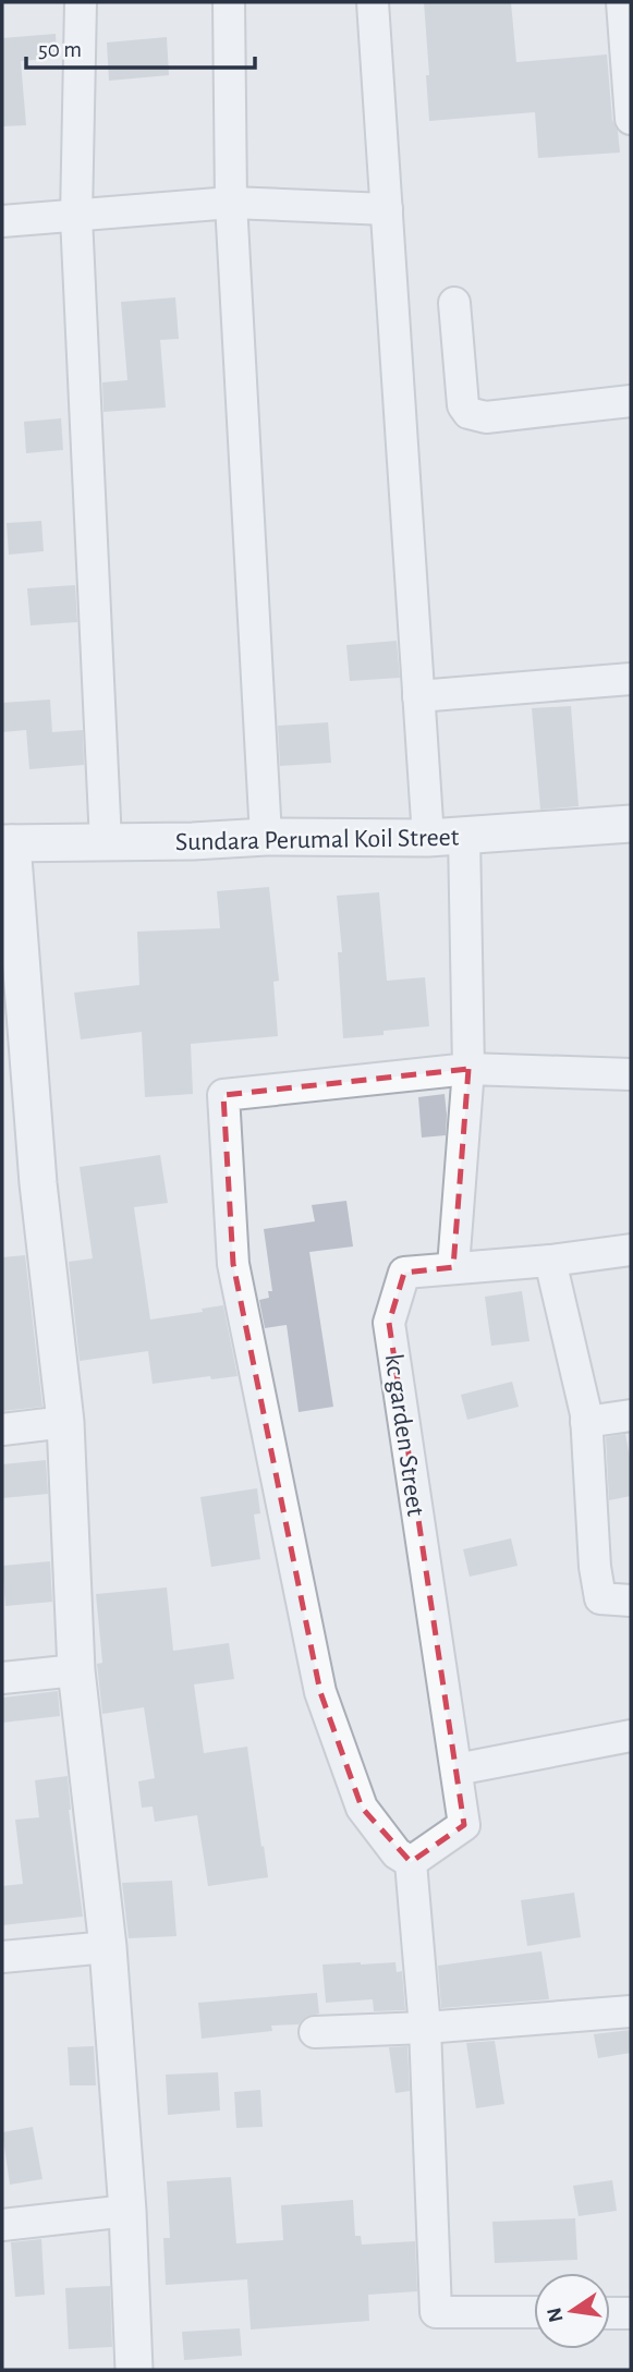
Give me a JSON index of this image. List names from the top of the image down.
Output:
{
  "streets": {
    "street": ["Sundara Perumal Koil Street", "kc garden Street"]
  },
  "scale_bar": "50 m",
  "north": "left"
}
